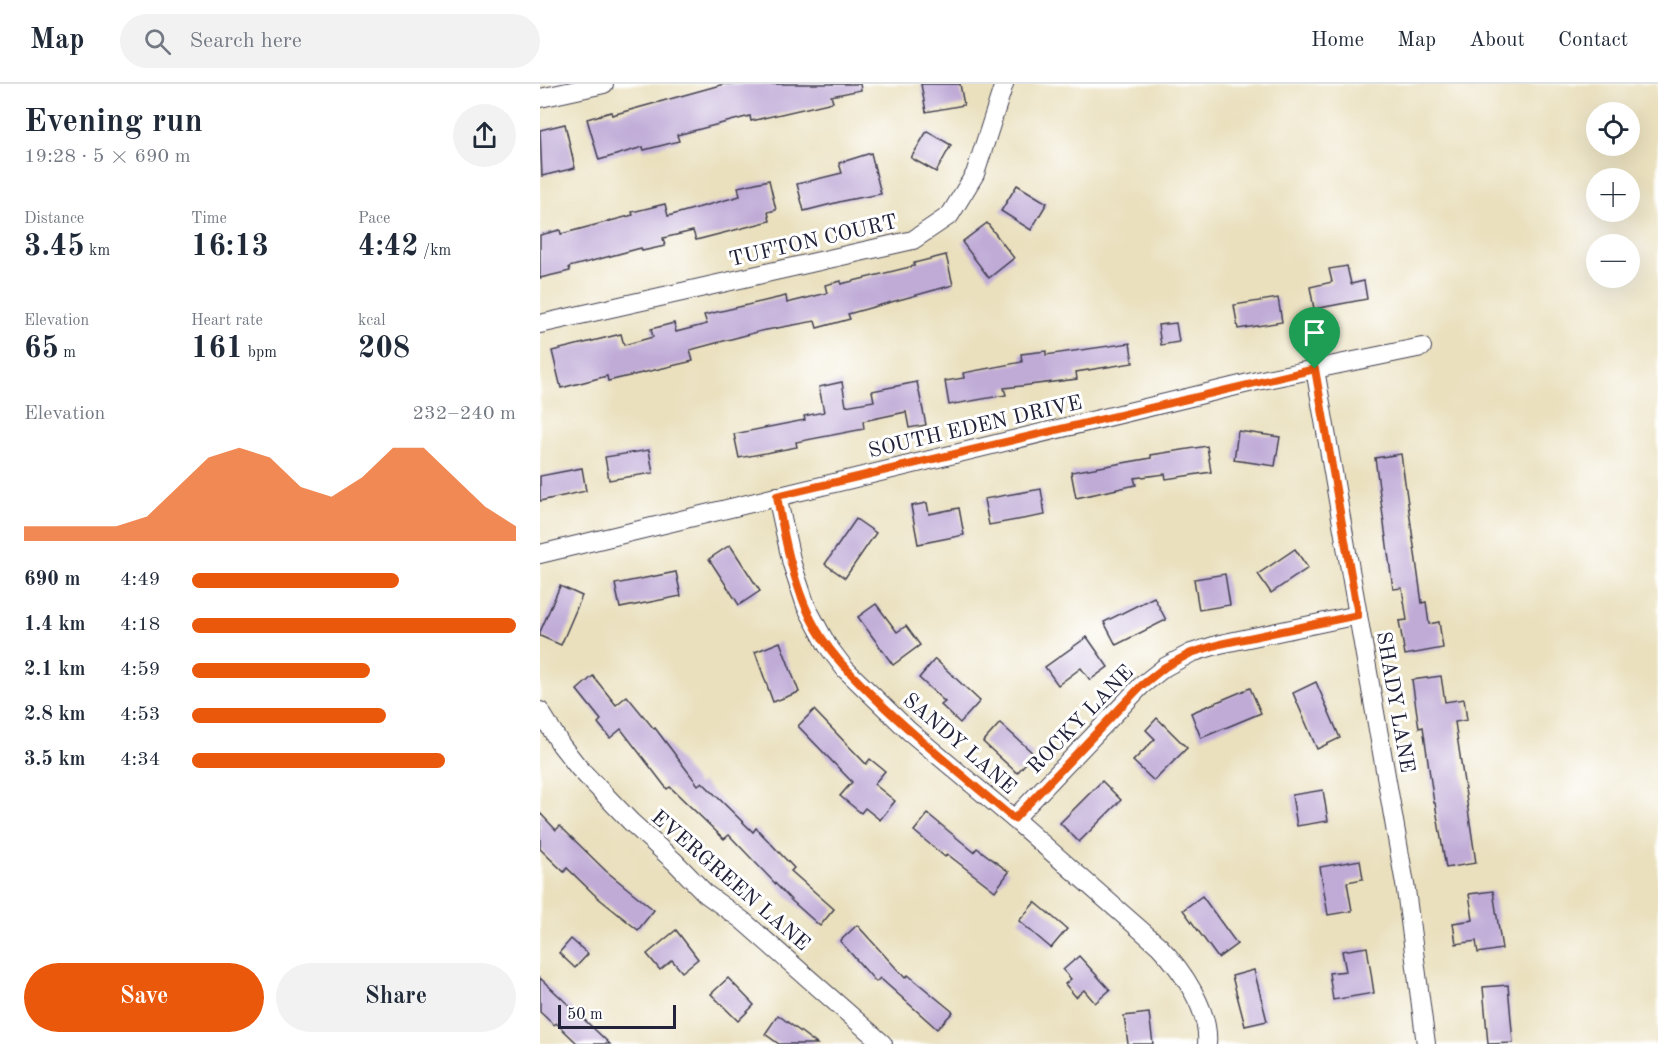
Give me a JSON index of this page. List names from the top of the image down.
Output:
{
  "streets": {
    "street": [
      "TUFTON COURT",
      "SOUTH EDEN DRIVE",
      "SHADY LANE",
      "ROCKY LANE",
      "SANDY LANE",
      "EVERGREEN LANE"
    ]
  },
  "crossings": [
    ["SOUTH EDEN DRIVE", "SHADY LANE"],
    ["SOUTH EDEN DRIVE", "SANDY LANE"],
    ["SHADY LANE", "ROCKY LANE"],
    ["ROCKY LANE", "SANDY LANE"]
  ],
  "scale_bar": "50 m",
  "page": {
    "header": "Map",
    "search": "Search here",
    "nav": [
      "Home",
      "Map",
      "About",
      "Contact"
    ],
    "heading": ["Evening run", "19:28 · 5 × 690 m"],
    "map_buttons": ["+", "−"],
    "stats": [
      ["Distance", "3.45 km"],
      ["Time", "16:13"],
      ["Pace", "4:42 /km"],
      ["Elevation", "65 m"],
      ["Heart rate", "161 bpm"],
      ["kcal", "208"]
    ],
    "chart": ["Elevation", "232–240 m"],
    "list": [
      {
        "name": "690 m",
        "note": "4:49"
      },
      {
        "name": "1.4 km",
        "note": "4:18"
      },
      {
        "name": "2.1 km",
        "note": "4:59"
      },
      {
        "name": "2.8 km",
        "note": "4:53"
      },
      {
        "name": "3.5 km",
        "note": "4:34"
      }
    ],
    "buttons": ["Save", "Share"],
    "scale": "50 m"
  }
}
